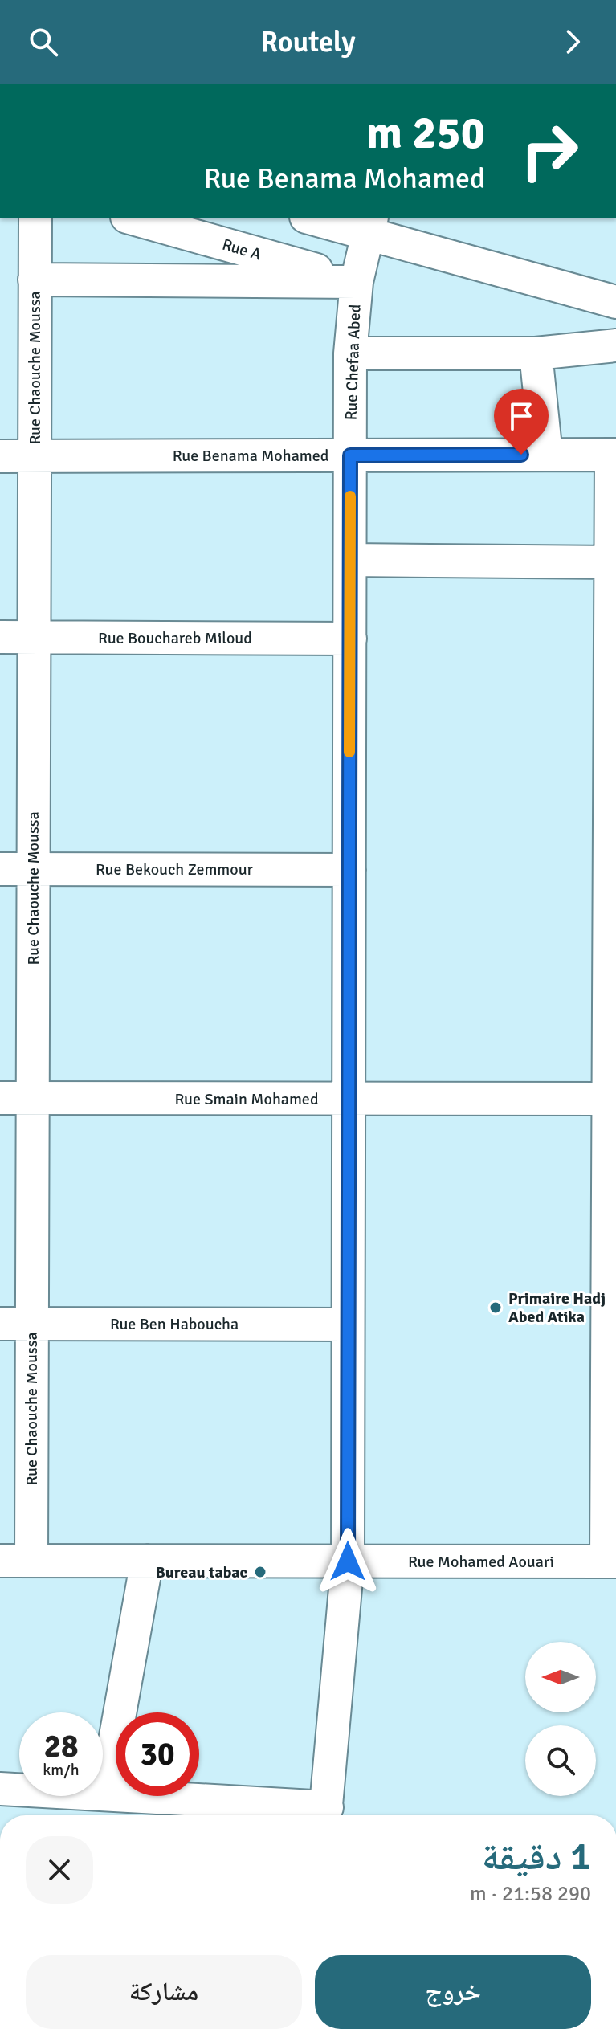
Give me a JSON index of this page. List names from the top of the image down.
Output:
{
  "streets": {
    "street": [
      "Rue A",
      "Rue Chefaa Abed",
      "Rue Chaouche Moussa",
      "Rue Benama Mohamed",
      "Rue Bouchareb Miloud",
      "Rue Bekouch Zemmour",
      "Rue Smain Mohamed",
      "Rue Ben Haboucha",
      "Rue Mohamed Aouari"
    ]
  },
  "crossings": [
    ["Rue A", "Rue Chefaa Abed"],
    ["Rue Chefaa Abed", "Rue Benama Mohamed"],
    ["Rue Chefaa Abed", "Rue Bouchareb Miloud"],
    ["Rue Chefaa Abed", "Rue Bekouch Zemmour"],
    ["Rue Chefaa Abed", "Rue Smain Mohamed"],
    ["Rue Chefaa Abed", "Rue Ben Haboucha"],
    ["Rue Chefaa Abed", "Rue Mohamed Aouari"],
    ["Rue Chaouche Moussa", "Rue Benama Mohamed"],
    ["Rue Chaouche Moussa", "Rue Bouchareb Miloud"],
    ["Rue Chaouche Moussa", "Rue Bekouch Zemmour"],
    ["Rue Chaouche Moussa", "Rue Smain Mohamed"],
    ["Rue Chaouche Moussa", "Rue Ben Haboucha"],
    ["Rue Chaouche Moussa", "Rue Mohamed Aouari"]
  ],
  "places": ["Primaire Hadj Abed Atika", "Bureau tabac"],
  "north": "left",
  "page": {
    "header": "Routely",
    "turn": ["250 m", "Rue Benama Mohamed"],
    "speed": "28 km/h",
    "limit": "30",
    "heading": ["1 دقيقة", "290 m · 21:58"],
    "buttons": ["خروج", "مشاركة"]
  }
}
